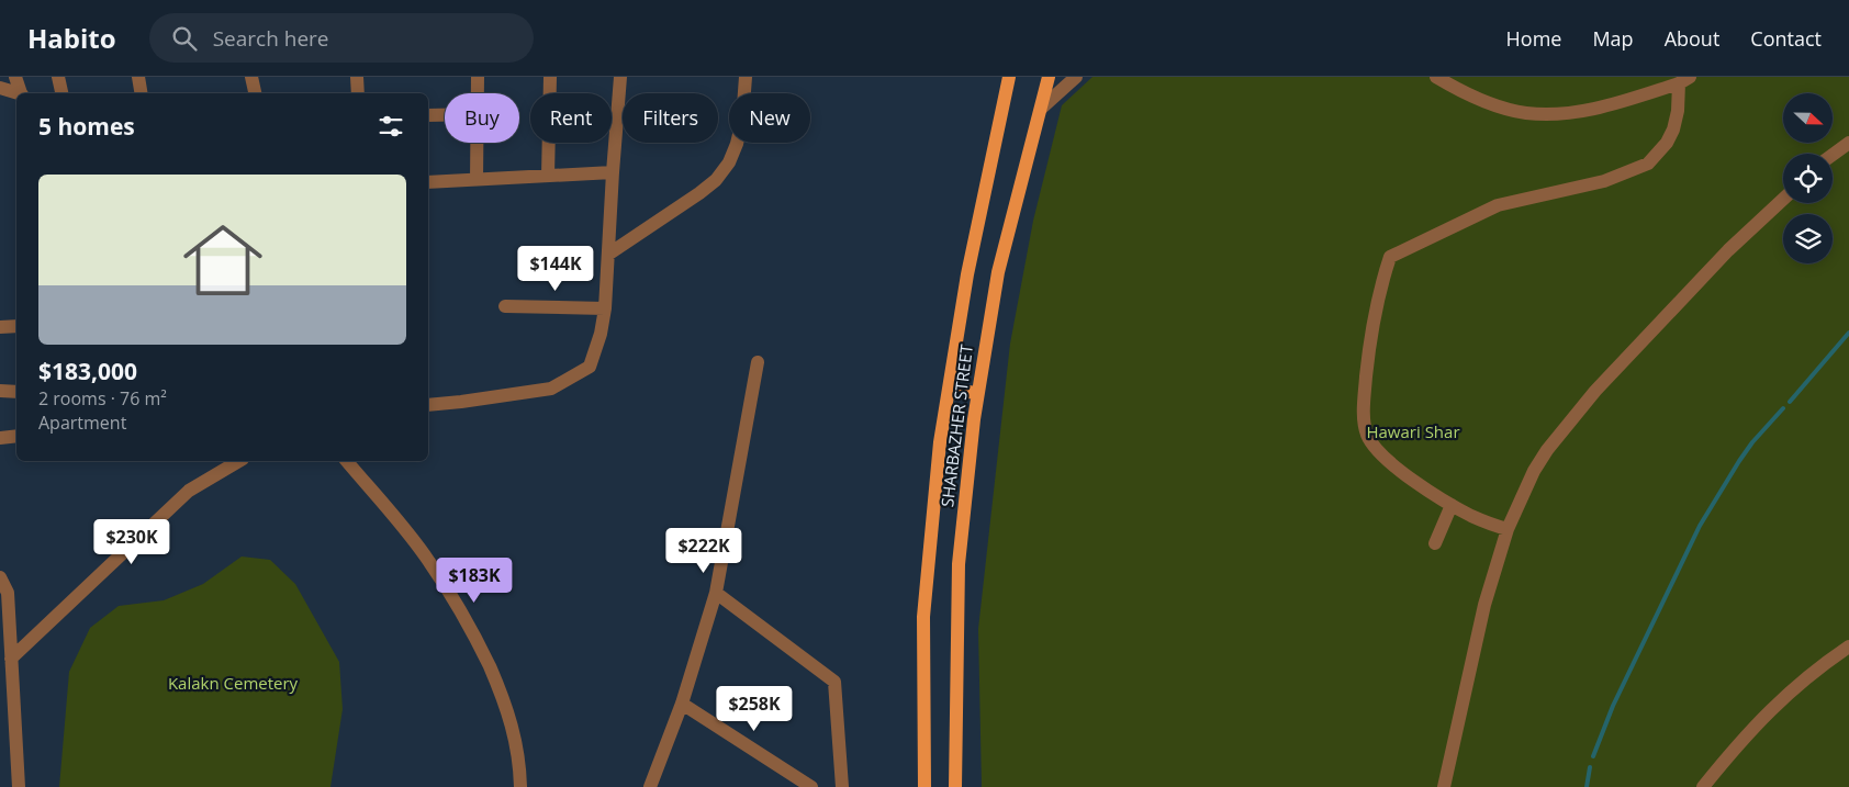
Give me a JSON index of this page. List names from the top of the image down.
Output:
{
  "streets": {
    "main road": ["SHARBAZHER STREET"]
  },
  "parks": ["Hawari Shar", "Kalakn Cemetery"],
  "north": "right",
  "page": {
    "header": "Habito",
    "search": "Search here",
    "nav": [
      "Home",
      "Map",
      "About",
      "Contact"
    ],
    "chip": [
      "Buy",
      "Rent",
      "Filters",
      "New"
    ],
    "heading": "5 homes",
    "list": [
      {
        "name": "$183,000",
        "note": "2 rooms · 76 m² · Apartment"
      }
    ],
    "price": [
      "$144K",
      "$230K",
      "$222K",
      "$183K",
      "$258K"
    ]
  }
}
